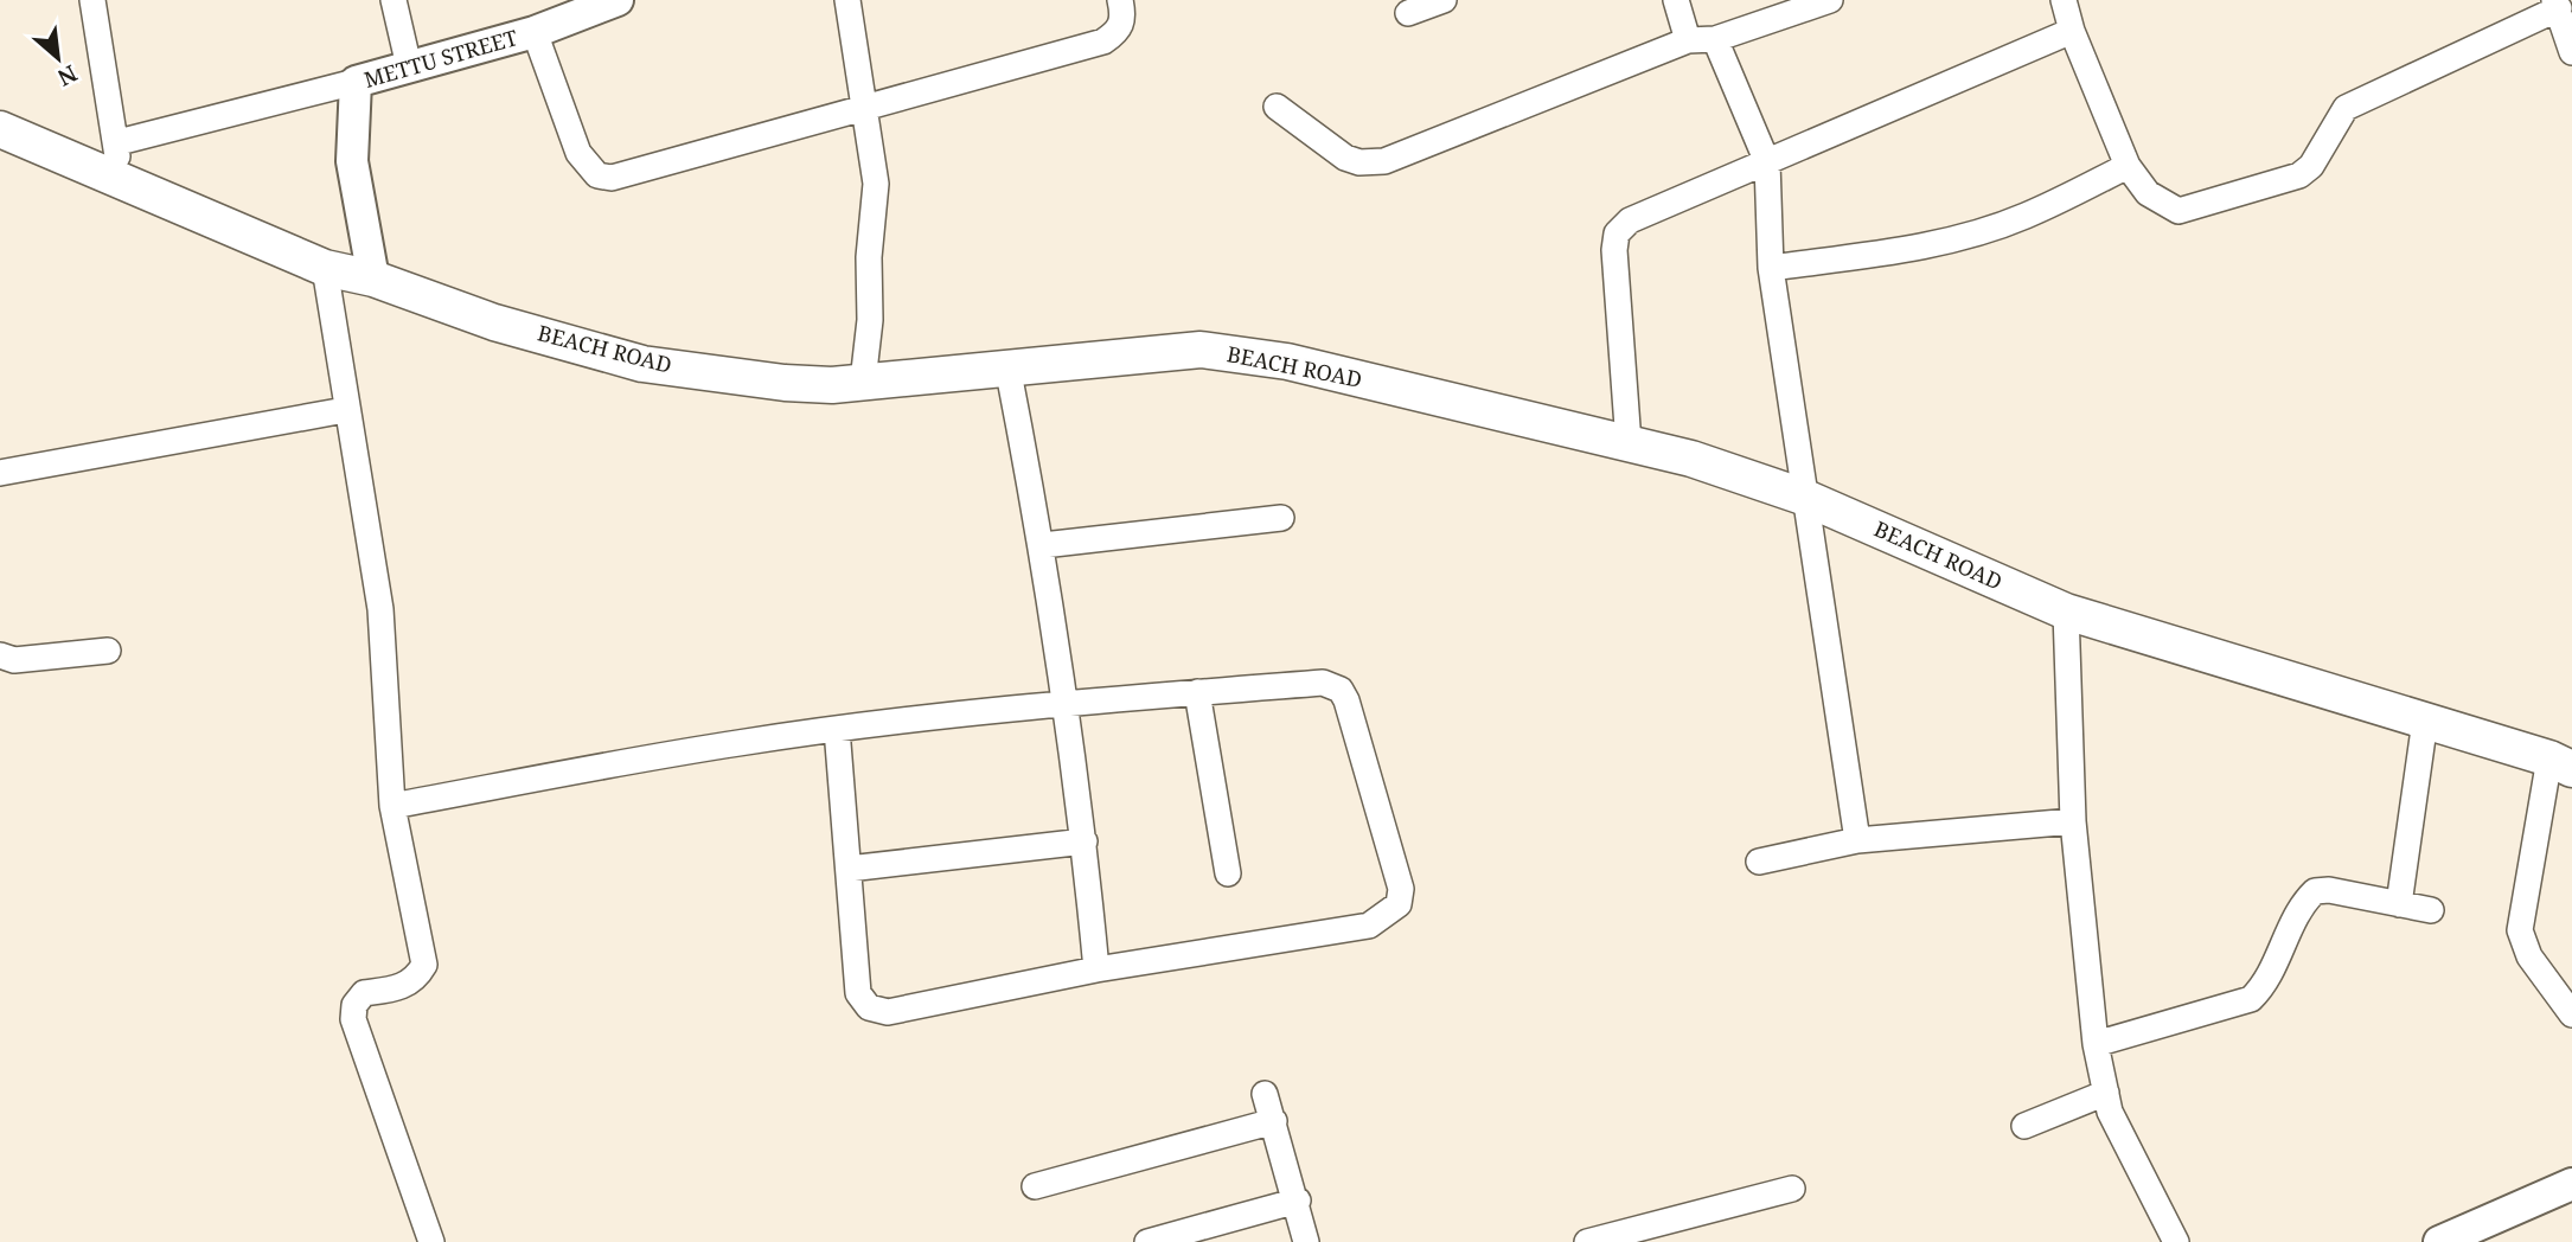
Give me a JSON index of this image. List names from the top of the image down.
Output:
{
  "streets": {
    "main road": ["BEACH ROAD"],
    "street": ["METTU STREET"]
  },
  "crossings": [
    ["METTU STREET", "BEACH ROAD"]
  ],
  "north": "bottom right"
}
